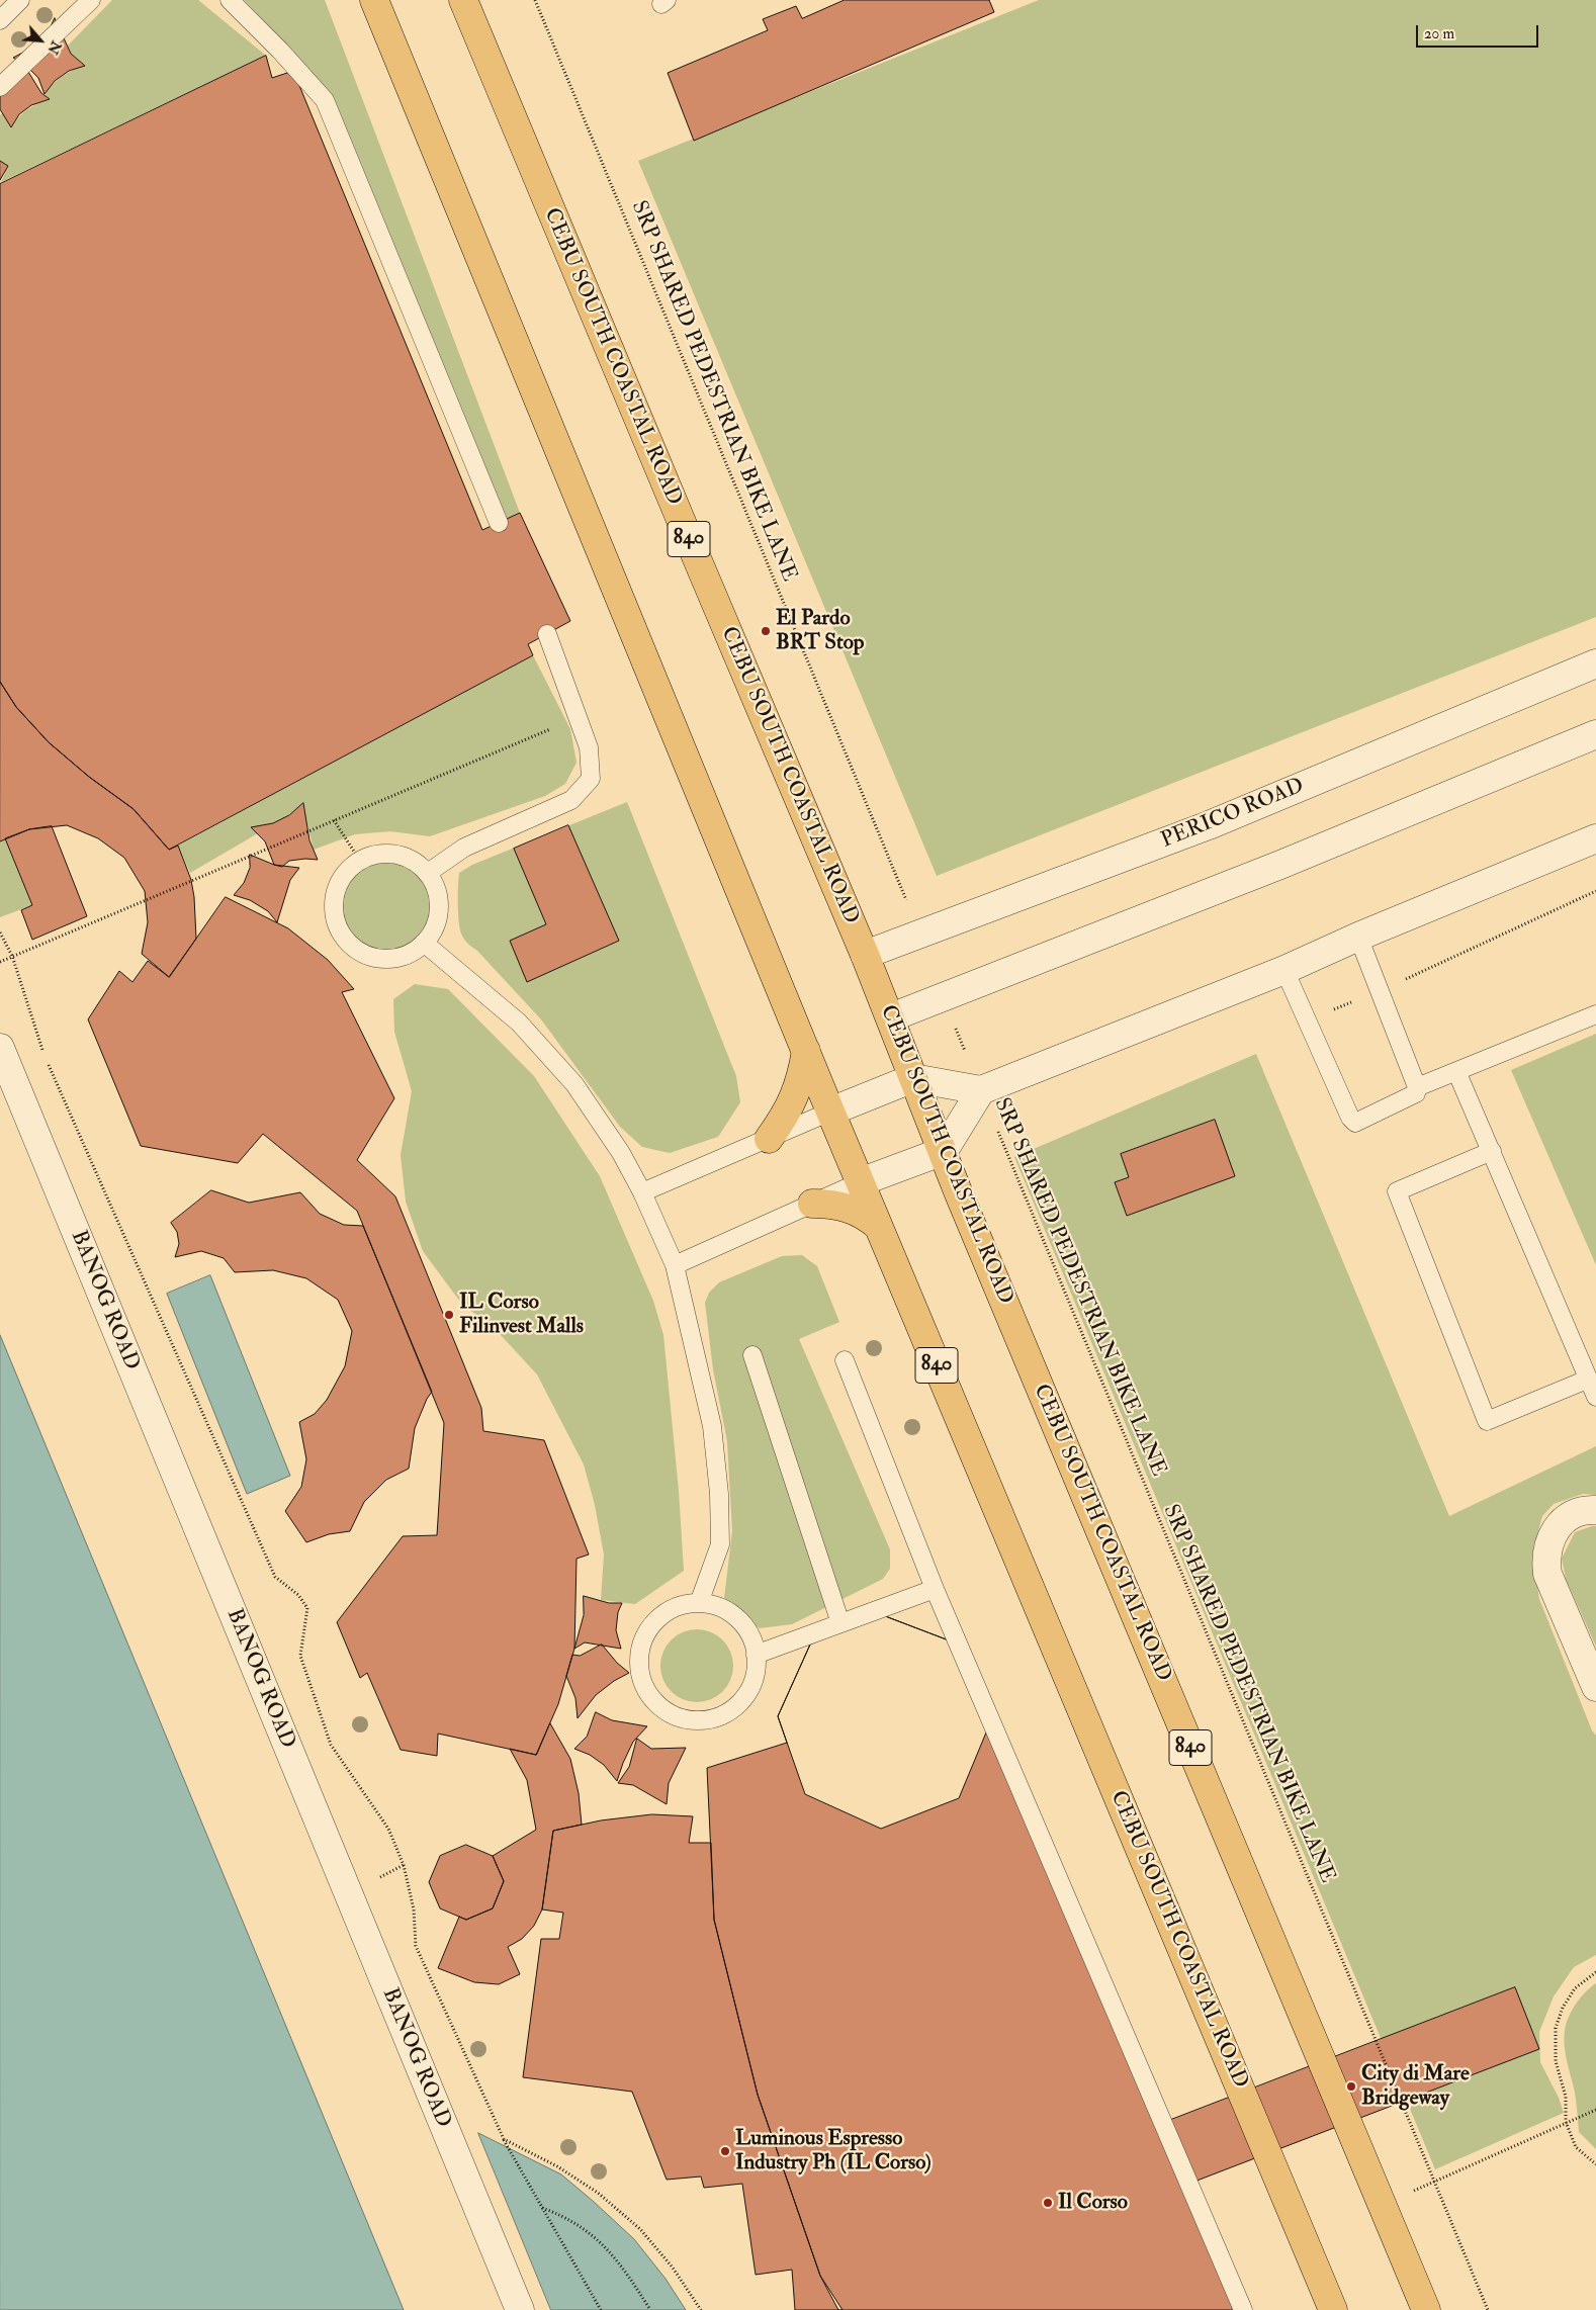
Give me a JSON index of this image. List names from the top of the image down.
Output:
{
  "streets": {
    "highway": ["CEBU SOUTH COASTAL ROAD", "840"],
    "street": ["PERICO ROAD", "BANOG ROAD"],
    "path": ["SRP SHARED PEDESTRIAN BIKE LANE"]
  },
  "crossings": [
    ["CEBU SOUTH COASTAL ROAD", "PERICO ROAD"],
    ["SRP SHARED PEDESTRIAN BIKE LANE", "PERICO ROAD"]
  ],
  "places": [
    "El Pardo BRT Stop",
    "IL Corso Filinvest Malls",
    "City di Mare Bridgeway",
    "Luminous Espresso Industry Ph (IL Corso)",
    "Il Corso"
  ],
  "scale_bar": "20 m",
  "north": "bottom right"
}
